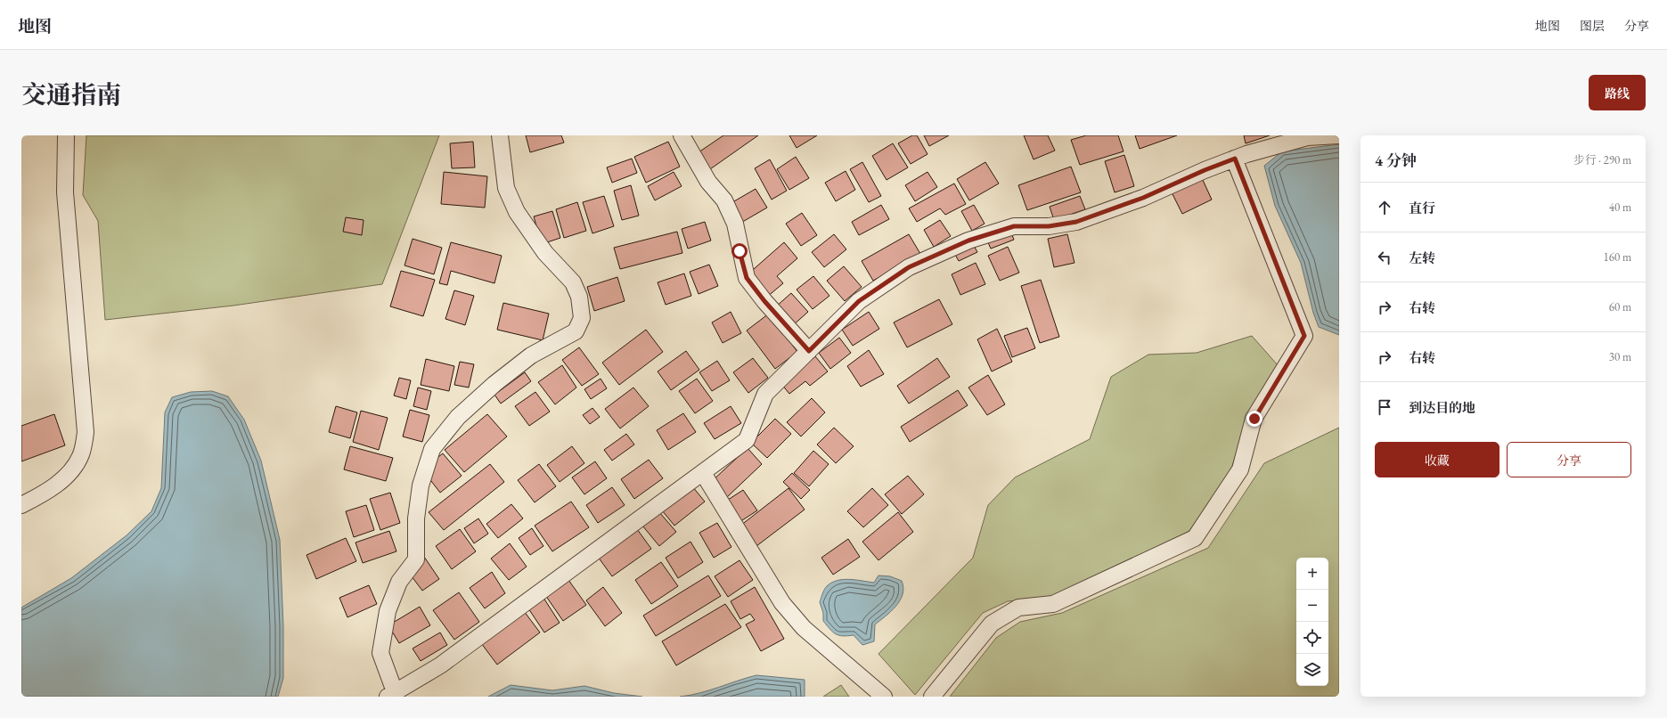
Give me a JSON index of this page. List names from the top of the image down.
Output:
{
  "page": {
    "header": "地图",
    "nav": ["地图", "图层", "分享"],
    "title": "交通指南",
    "buttons": [
      "路线",
      ["收藏", "分享"]
    ],
    "heading": ["4 分钟", "步行 · 290 m"],
    "list": [
      ["直行", "40 m"],
      ["左转", "160 m"],
      ["右转", "60 m"],
      ["右转", "30 m"],
      "到达目的地"
    ],
    "map_buttons": ["+", "−"]
  }
}
